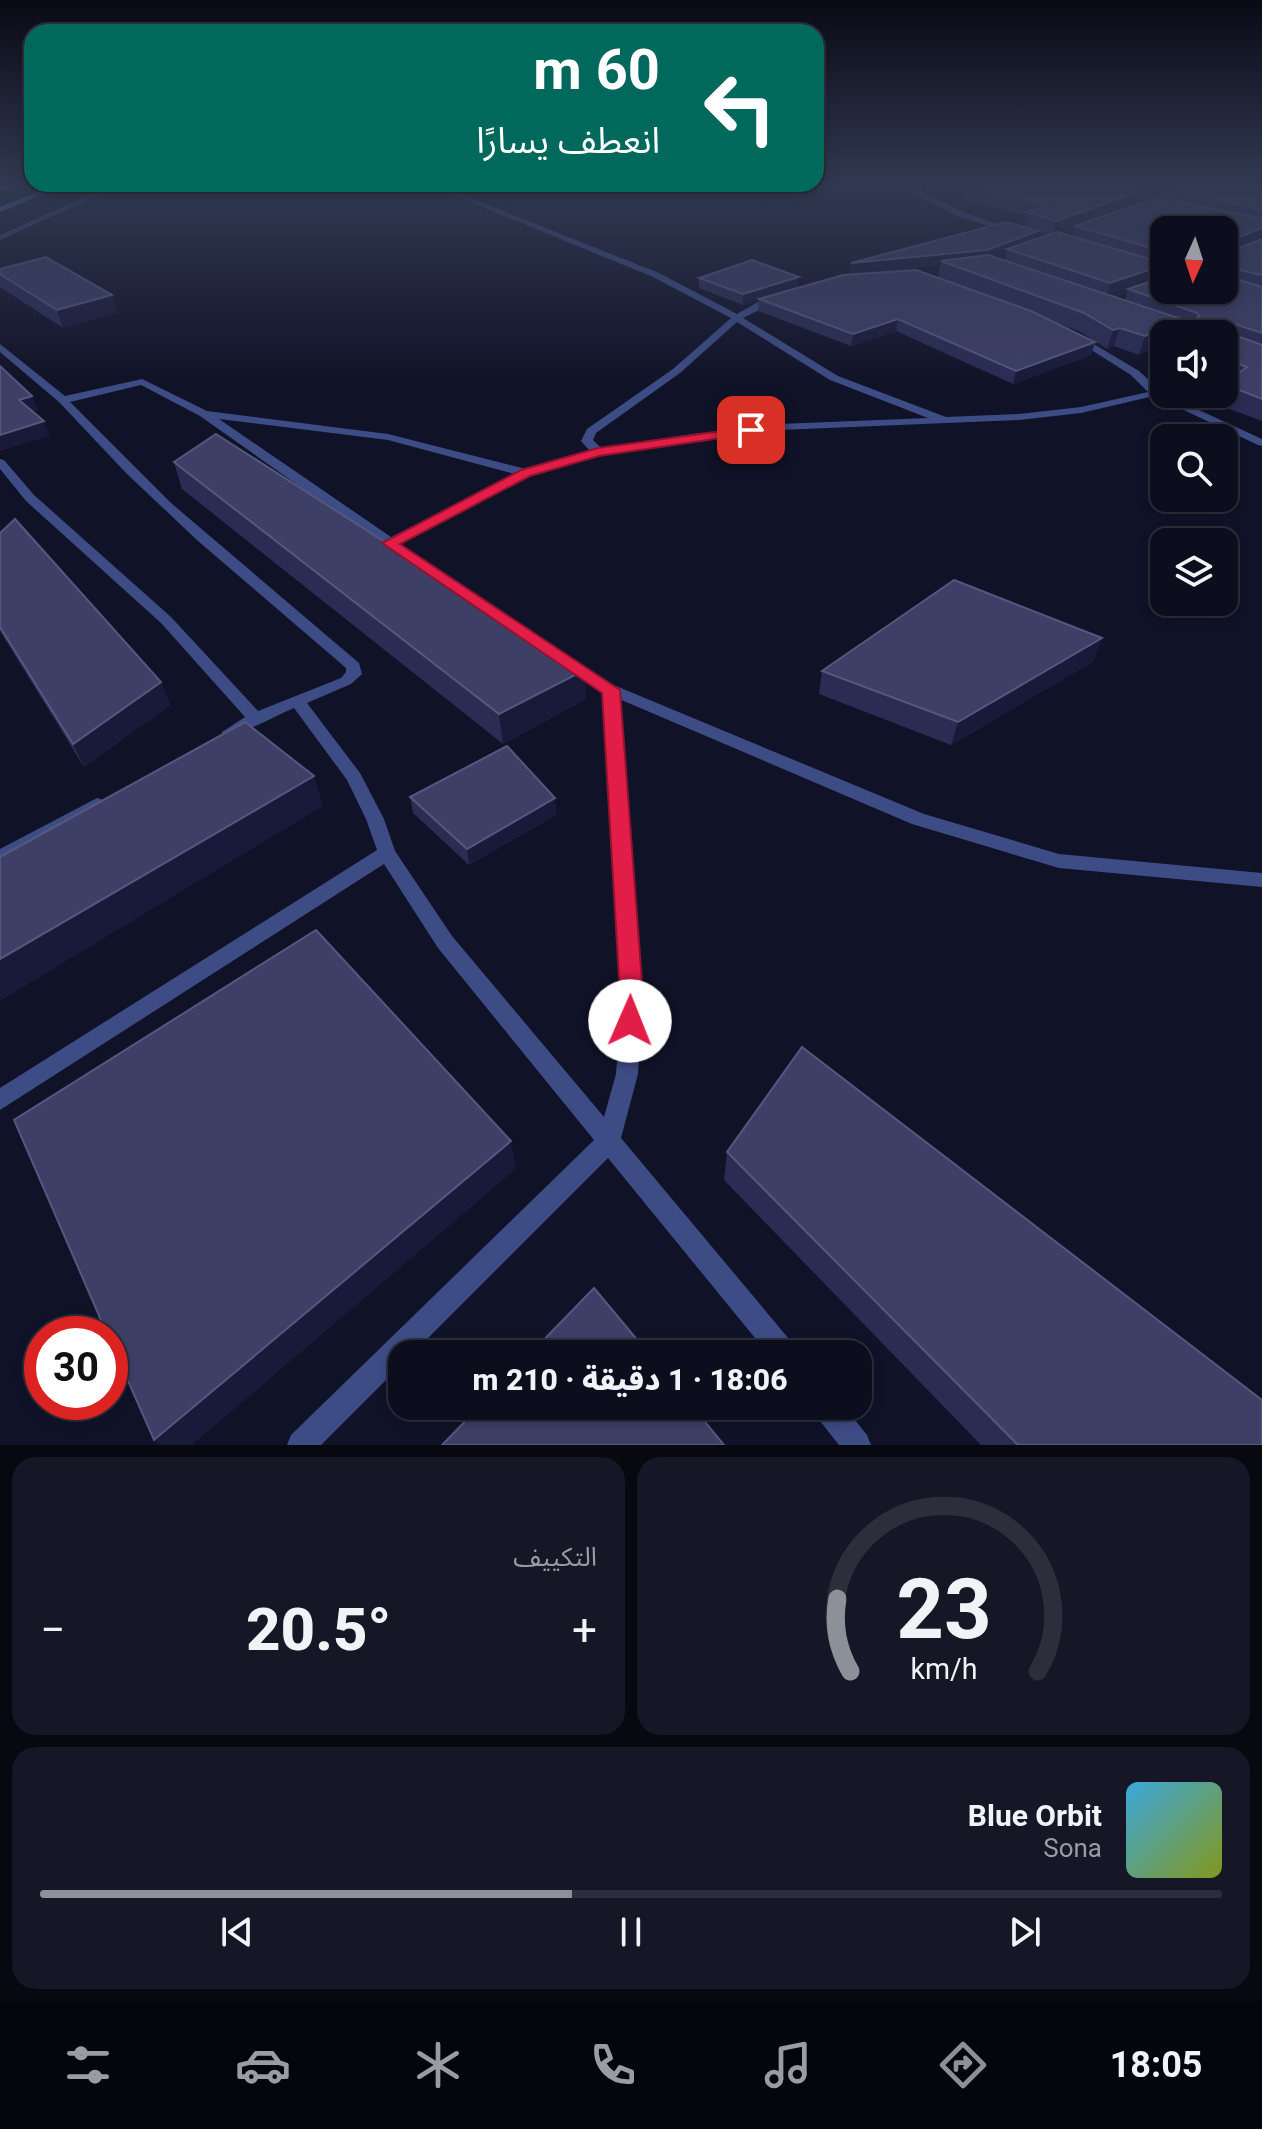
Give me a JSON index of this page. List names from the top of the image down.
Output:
{
  "north": "bottom",
  "page": {
    "turn": ["60 m", "انعطف يسارًا"],
    "limit": "30",
    "trip": "18:06 · 1 دقيقة · 210 m",
    "tile": "التكييف",
    "heat": ["−", "20.5°", "+"],
    "song": ["Blue Orbit", "Sona"],
    "tabs": "18:05",
    "gauge": ["23", "km/h"]
  }
}
